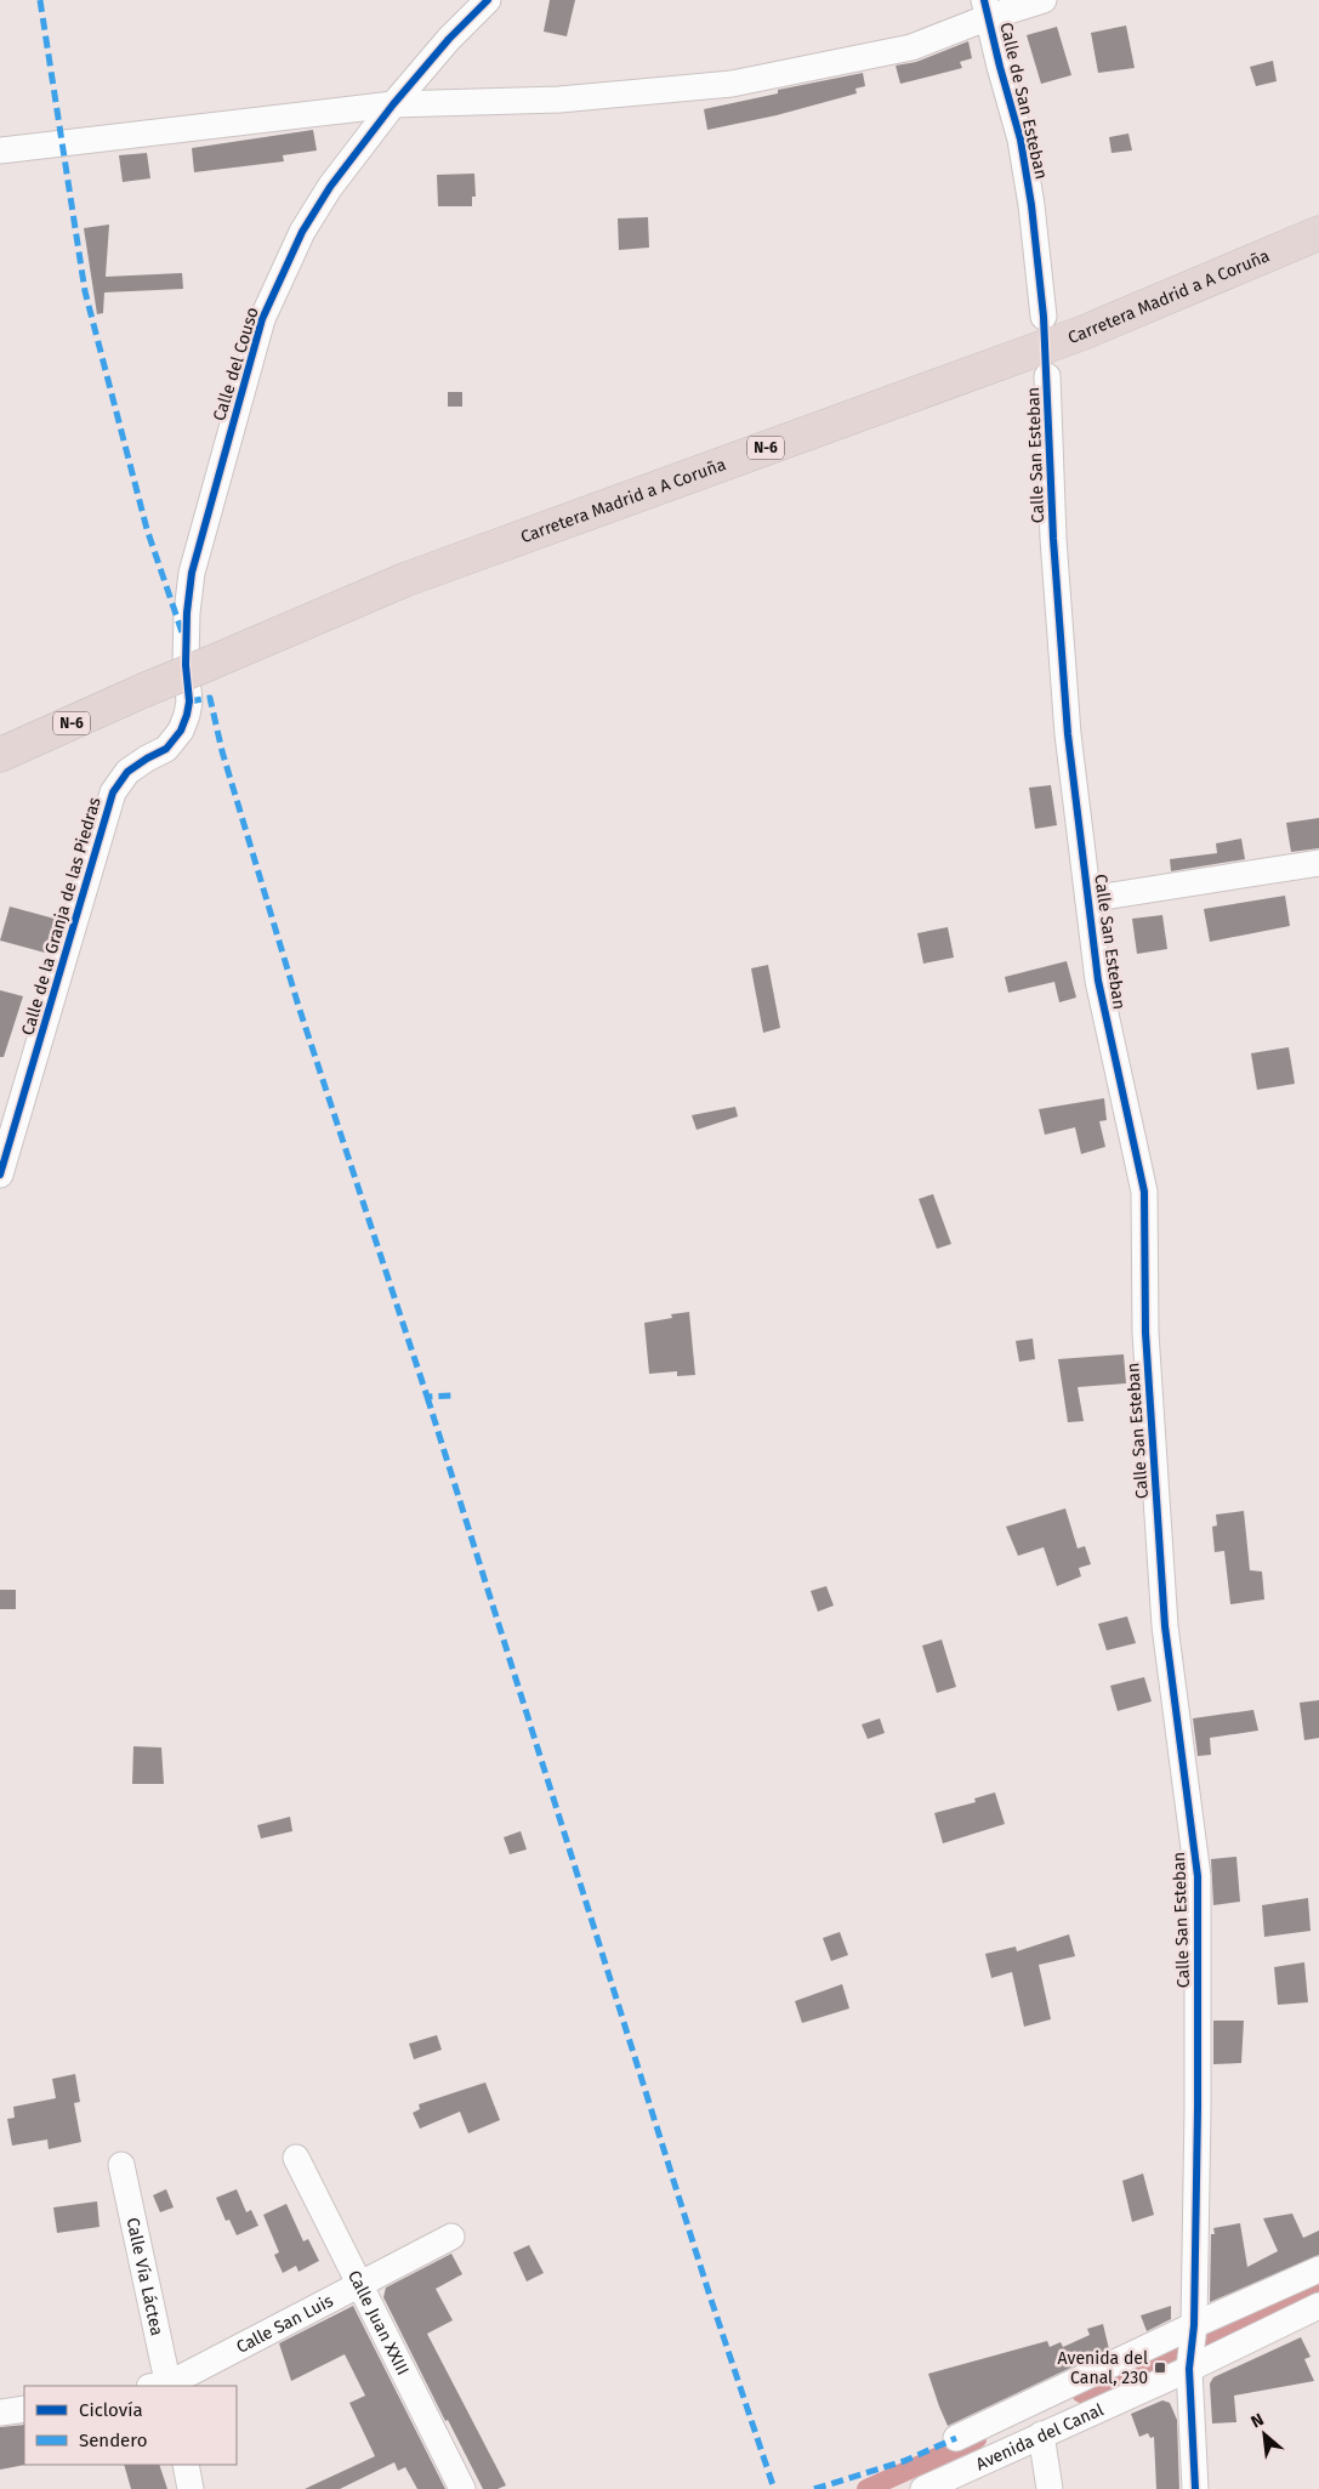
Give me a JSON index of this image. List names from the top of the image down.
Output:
{
  "streets": {
    "highway": ["Carretera Madrid a A Coruña", "N-6"],
    "street": [
      "Calle de San Esteban",
      "Calle del Couso",
      "Calle San Esteban",
      "Calle de la Granja de las Piedras",
      "Calle Vía Láctea",
      "Calle San Luis",
      "Calle Juan XXIII",
      "Avenida del Canal"
    ]
  },
  "crossings": [
    ["Calle del Couso", "Calle de la Granja de las Piedras"],
    ["Calle San Esteban", "Avenida del Canal"],
    ["Calle Vía Láctea", "Calle San Luis"],
    ["Calle San Luis", "Calle Juan XXIII"]
  ],
  "places": {
    "transit": ["Avenida del Canal, 230"]
  },
  "legend": ["Ciclovía", "Sendero"],
  "north": "top left"
}
